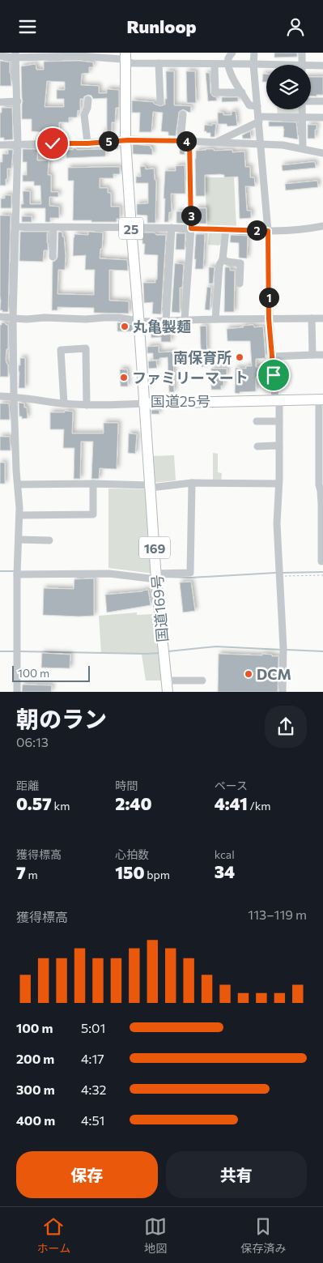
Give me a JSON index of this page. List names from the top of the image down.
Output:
{
  "streets": {
    "highway": [
      "25",
      "国道25号",
      "169",
      "国道169号"
    ]
  },
  "crossings": [
    ["国道25号", "国道169号"]
  ],
  "places": [
    "丸亀製麺",
    "南保育所",
    "ファミリーマート",
    "DCM"
  ],
  "scale_bar": "100 m",
  "page": {
    "header": "Runloop",
    "pins": [
      "4",
      "5",
      "3",
      "2",
      "1"
    ],
    "scale": "100 m",
    "heading": ["朝のラン", "06:13"],
    "stats": [
      ["距離", "0.57 km"],
      ["時間", "2:40"],
      ["ペース", "4:41 /km"],
      ["獲得標高", "7 m"],
      ["心拍数", "150 bpm"],
      ["kcal", "34"]
    ],
    "chart": ["獲得標高", "113–119 m"],
    "list": [
      {
        "name": "100 m",
        "note": "5:01"
      },
      {
        "name": "200 m",
        "note": "4:17"
      },
      {
        "name": "300 m",
        "note": "4:32"
      },
      {
        "name": "400 m",
        "note": "4:51"
      }
    ],
    "buttons": ["保存", "共有"],
    "tabs": ["ホーム", "地図", "保存済み"]
  }
}
